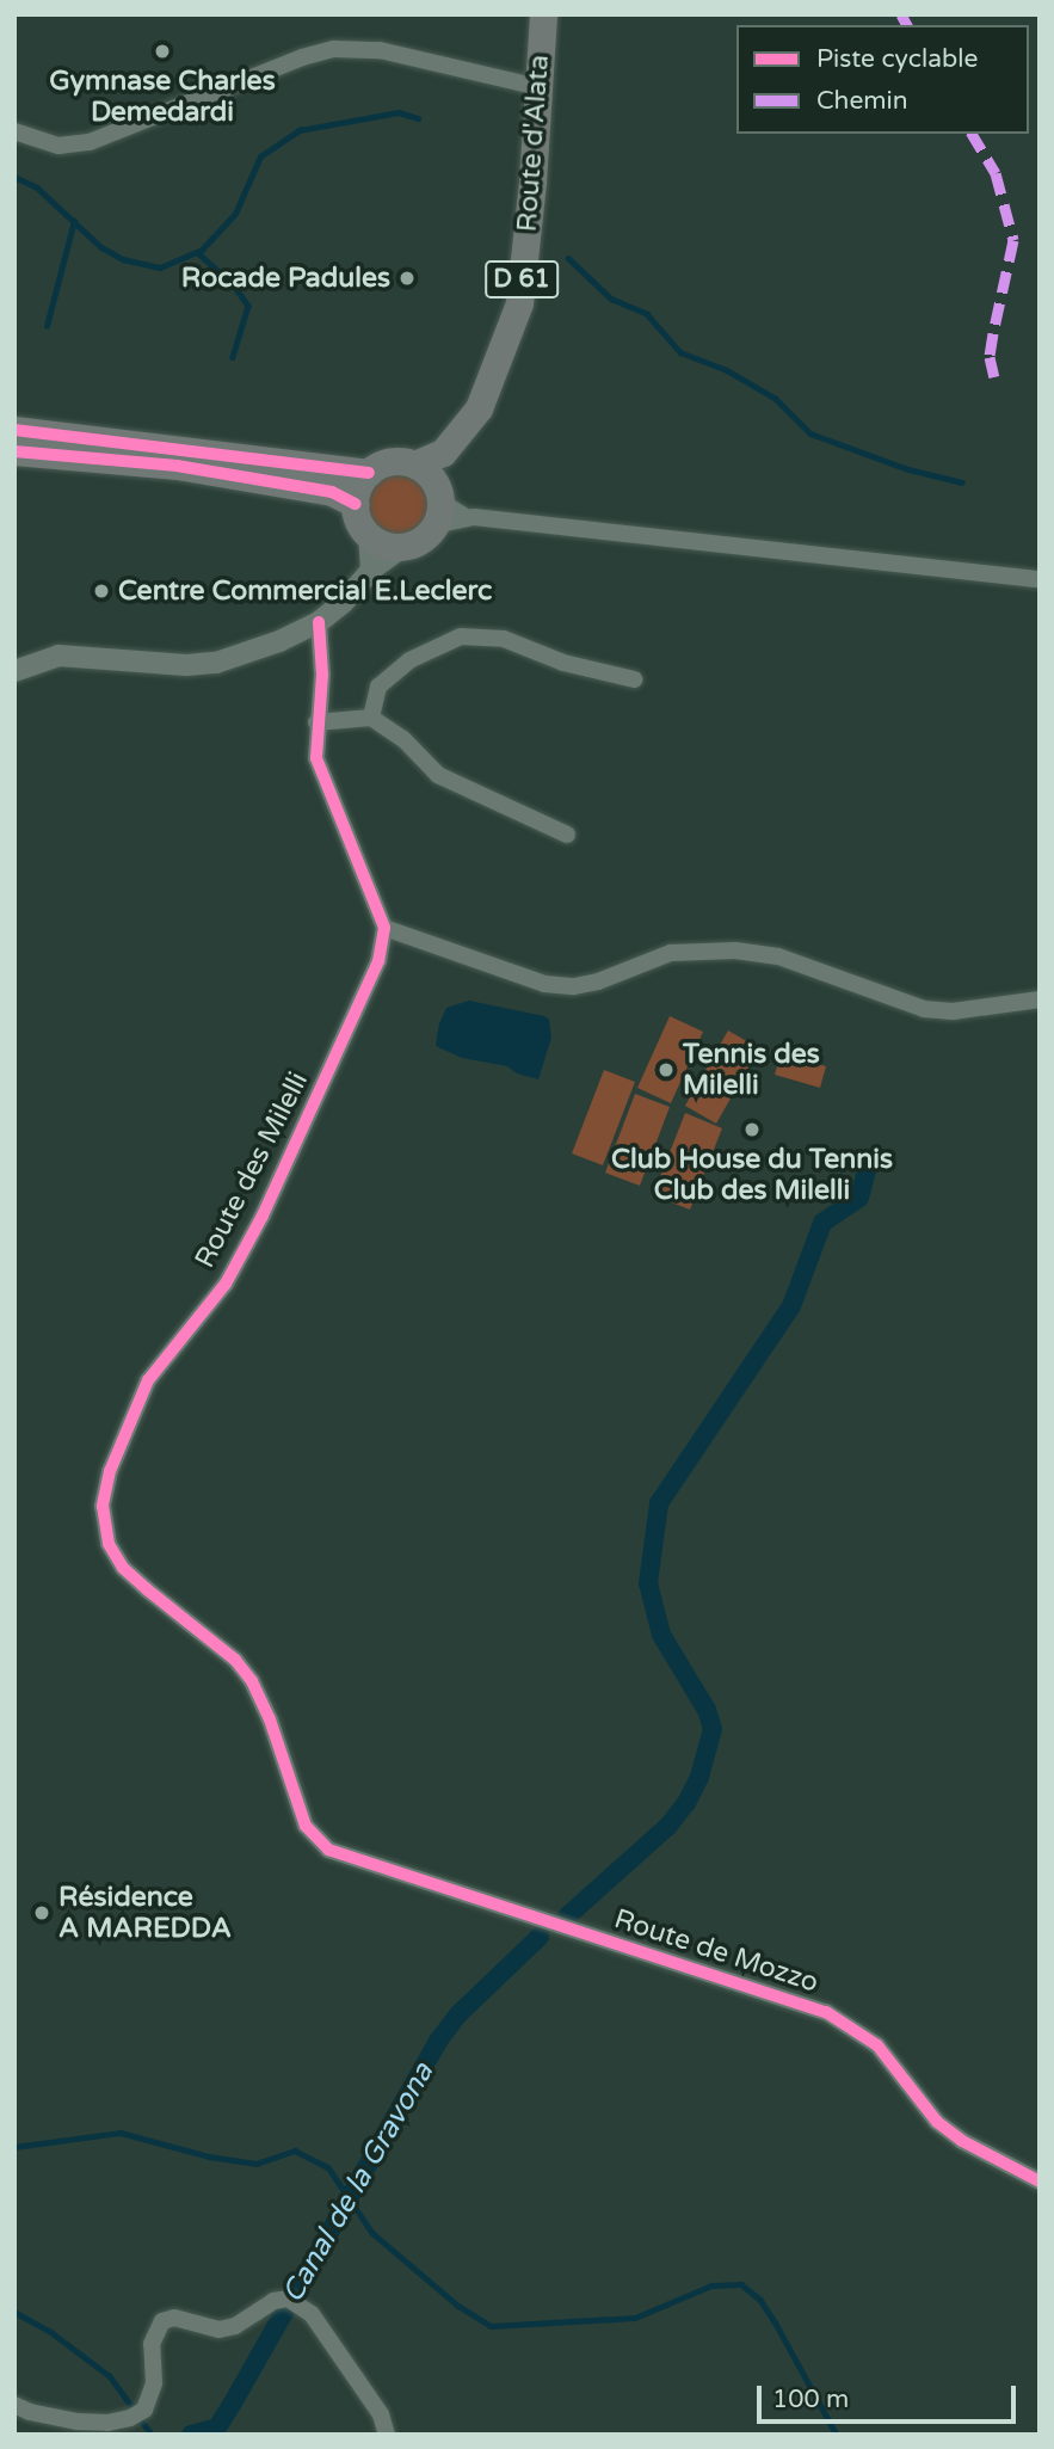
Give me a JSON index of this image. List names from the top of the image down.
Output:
{
  "streets": {
    "main road": ["Route d'Alata", "D 61"],
    "street": ["Route des Milelli", "Route de Mozzo"]
  },
  "crossings": [
    ["Route des Milelli", "Route de Mozzo"]
  ],
  "water": ["Canal de la Gravona"],
  "places": [
    "Gymnase Charles Demedardi",
    "Rocade Padules",
    "Centre Commercial E.Leclerc",
    "Tennis des Milelli",
    "Club House du Tennis Club des Milelli",
    "Résidence A MAREDDA"
  ],
  "legend": ["Piste cyclable", "Chemin"],
  "scale_bar": "100 m"
}
